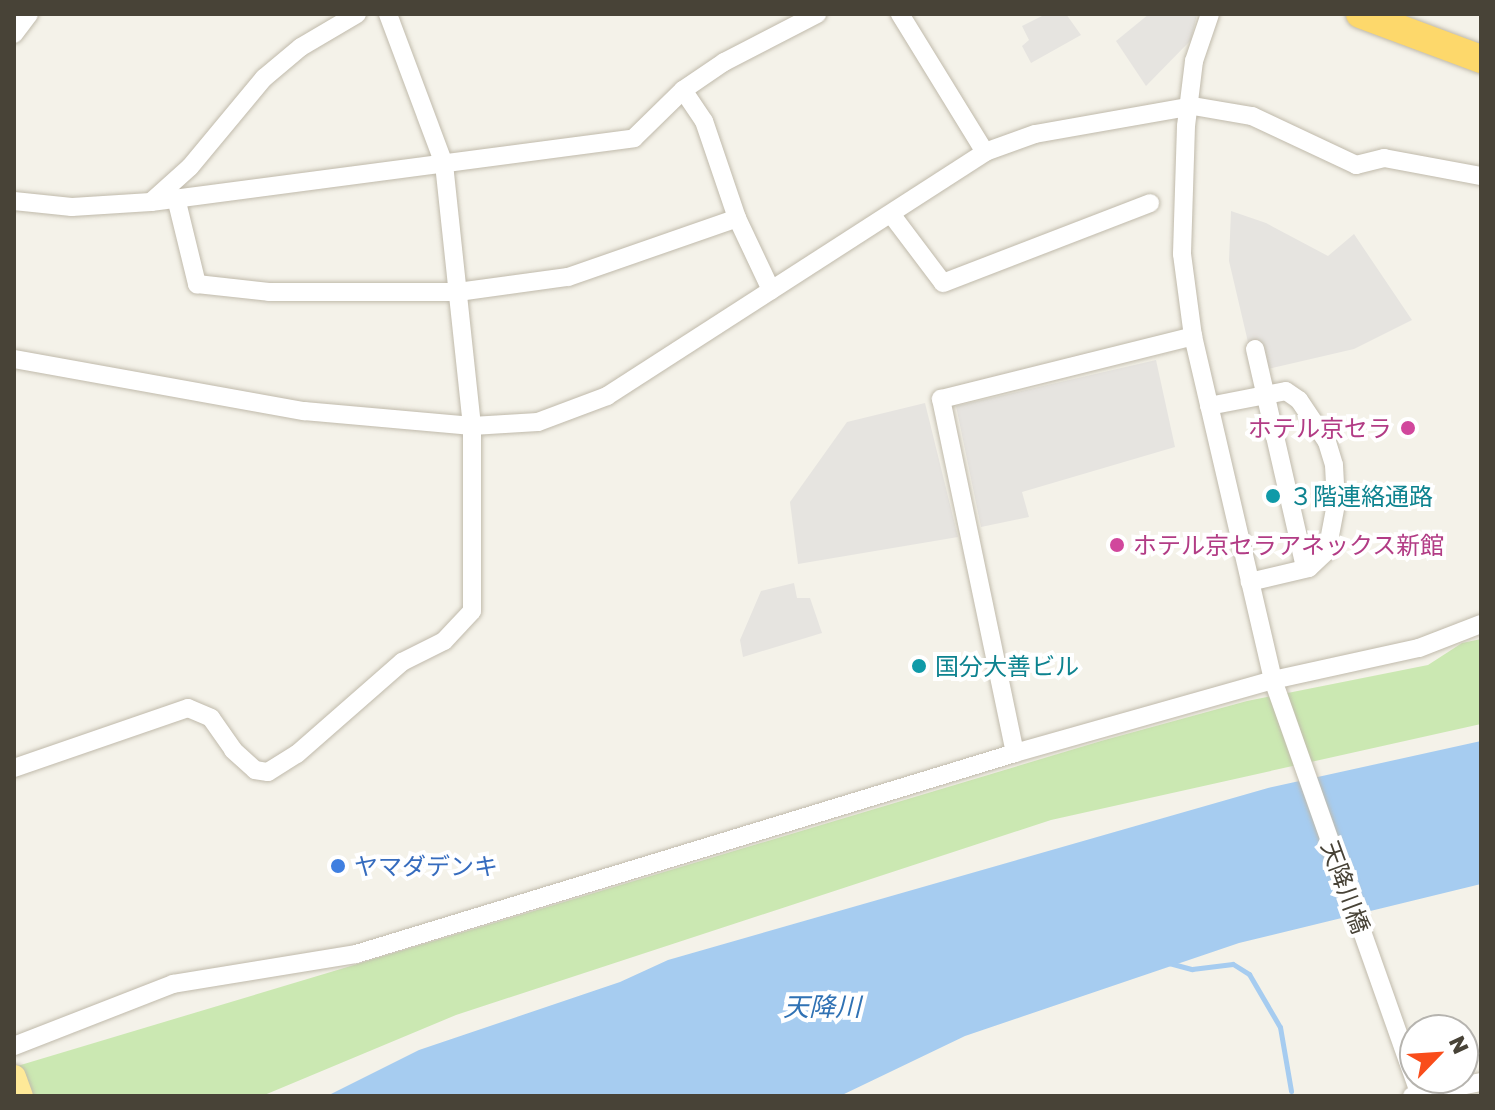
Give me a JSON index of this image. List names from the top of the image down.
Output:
{
  "streets": {
    "street": ["天降川橋"]
  },
  "water": ["天降川"],
  "places": [
    "ホテル京セラ",
    "３階連絡通路",
    "ホテル京セラアネックス新館",
    "国分大善ビル",
    "ヤマダデンキ"
  ],
  "north": "top right"
}
